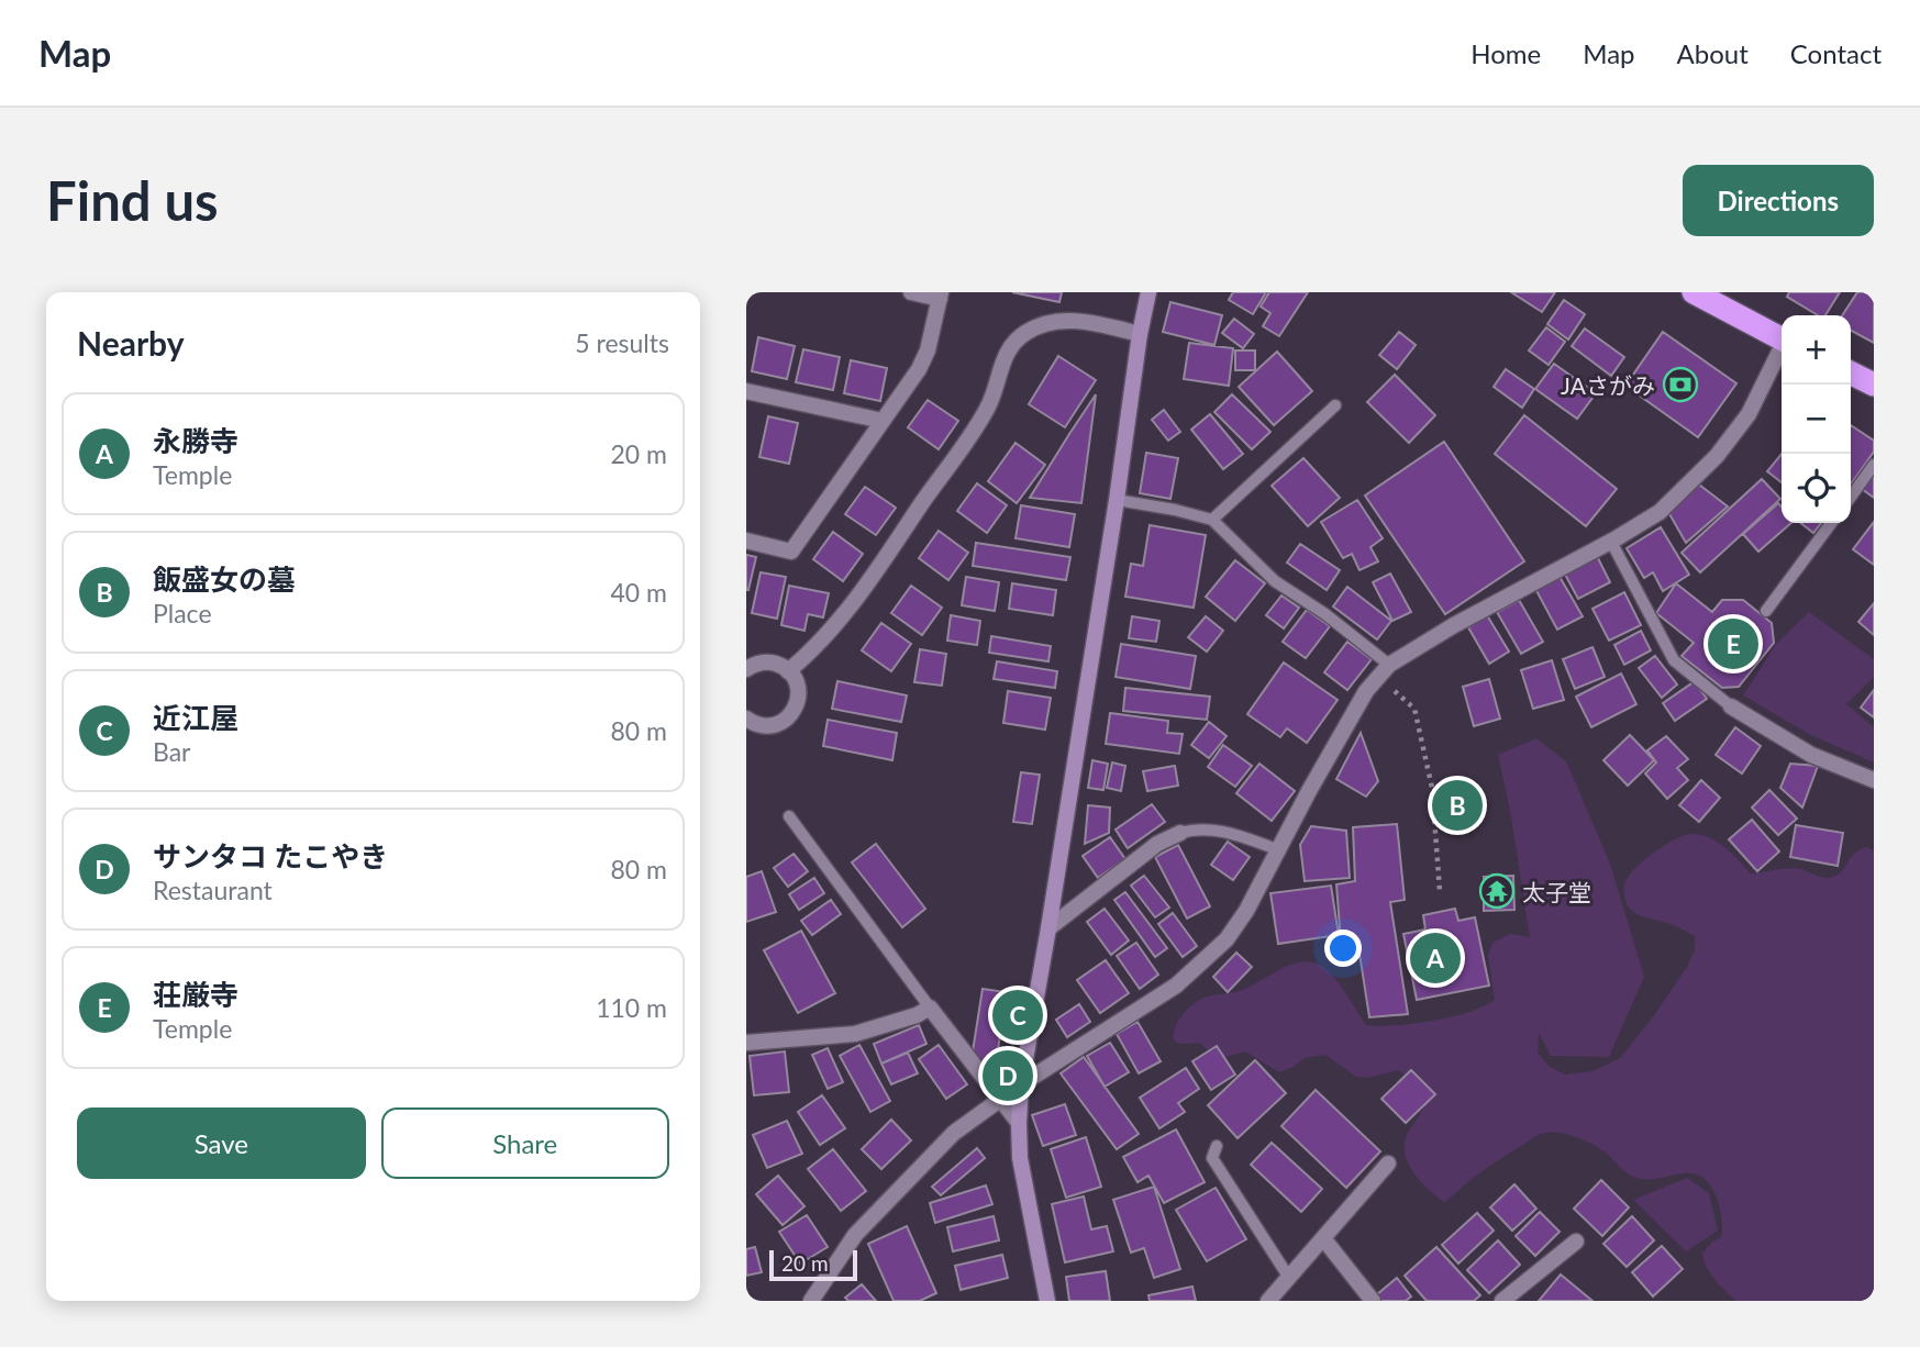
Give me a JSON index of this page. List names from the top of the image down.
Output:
{
  "places": {
    "bank": ["JAさがみ"],
    "temple": ["太子堂"]
  },
  "scale_bar": "20 m",
  "page": {
    "header": "Map",
    "nav": [
      "Home",
      "Map",
      "About",
      "Contact"
    ],
    "buttons": [
      "Directions",
      ["Save", "Share"]
    ],
    "title": "Find us",
    "heading": ["Nearby", "5 results"],
    "map_buttons": ["+", "−"],
    "list": [
      {
        "mark": "A",
        "name": "永勝寺",
        "note": "Temple",
        "value": "20 m"
      },
      {
        "mark": "B",
        "name": "飯盛女の墓",
        "note": "Place",
        "value": "40 m"
      },
      {
        "mark": "C",
        "name": "近江屋",
        "note": "Bar",
        "value": "80 m"
      },
      {
        "mark": "D",
        "name": "サンタコ たこやき",
        "note": "Restaurant",
        "value": "80 m"
      },
      {
        "mark": "E",
        "name": "荘厳寺",
        "note": "Temple",
        "value": "110 m"
      }
    ],
    "pins": [
      "E",
      "B",
      "A",
      "C",
      "D"
    ],
    "scale": "20 m"
  }
}
